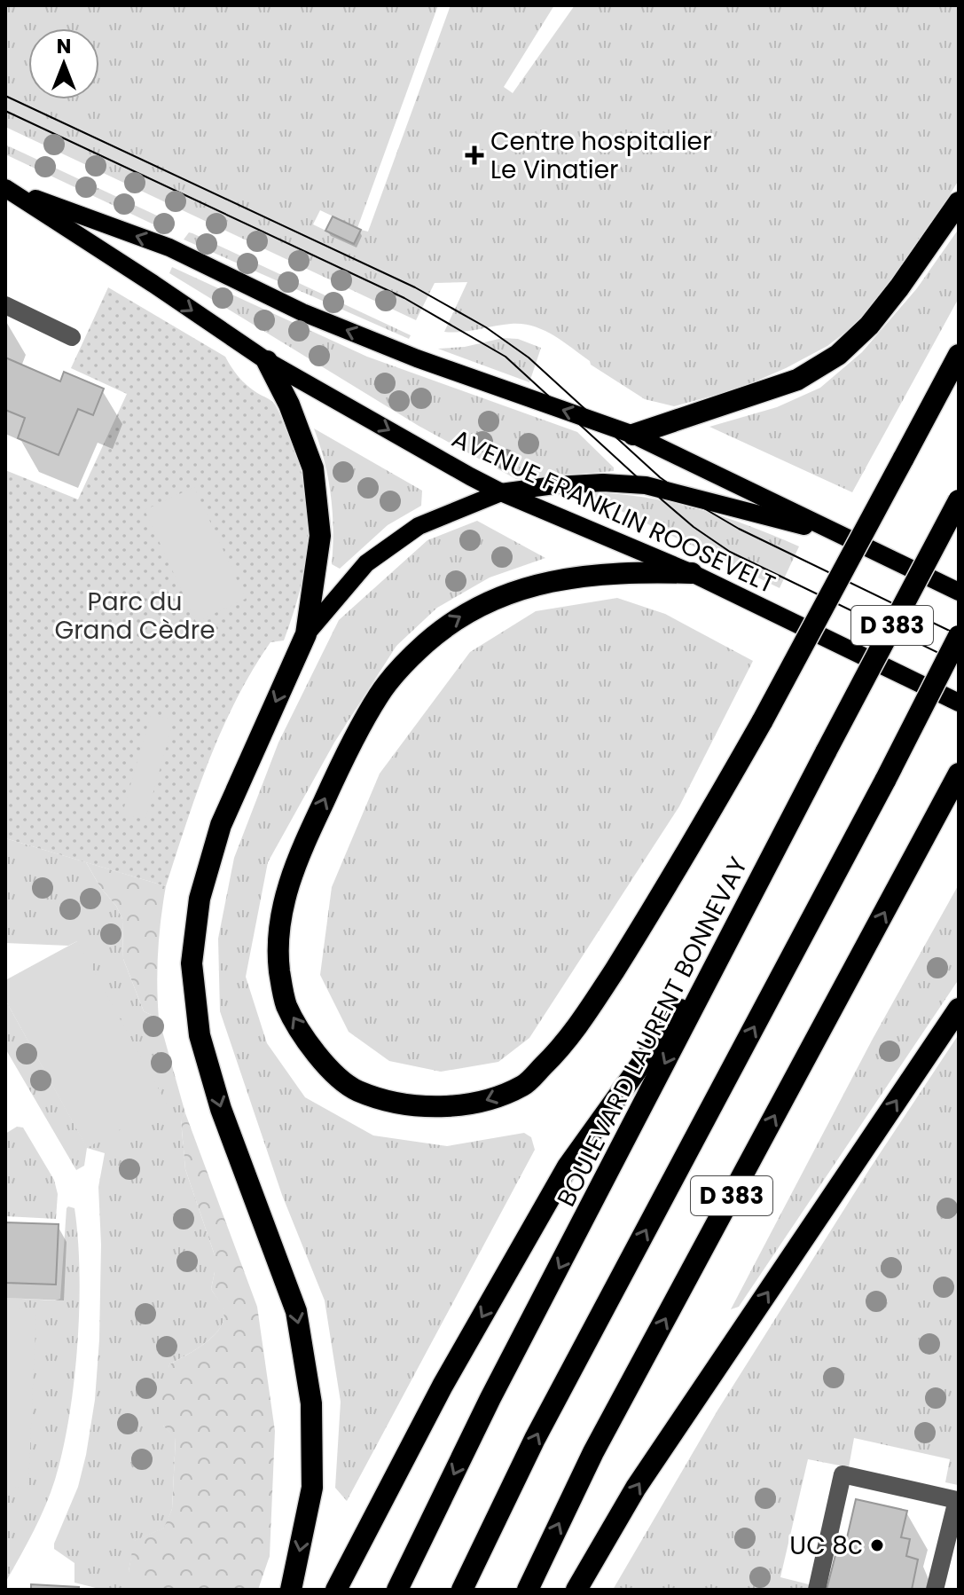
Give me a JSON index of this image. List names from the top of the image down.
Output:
{
  "streets": {
    "highway": ["D 383", "BOULEVARD LAURENT BONNEVAY"],
    "main road": ["AVENUE FRANKLIN ROOSEVELT"]
  },
  "parks": ["Parc du Grand Cèdre"],
  "places": {
    "health": ["Centre hospitalier Le Vinatier"],
    "other": ["UC 8c"]
  },
  "north": "top"
}
